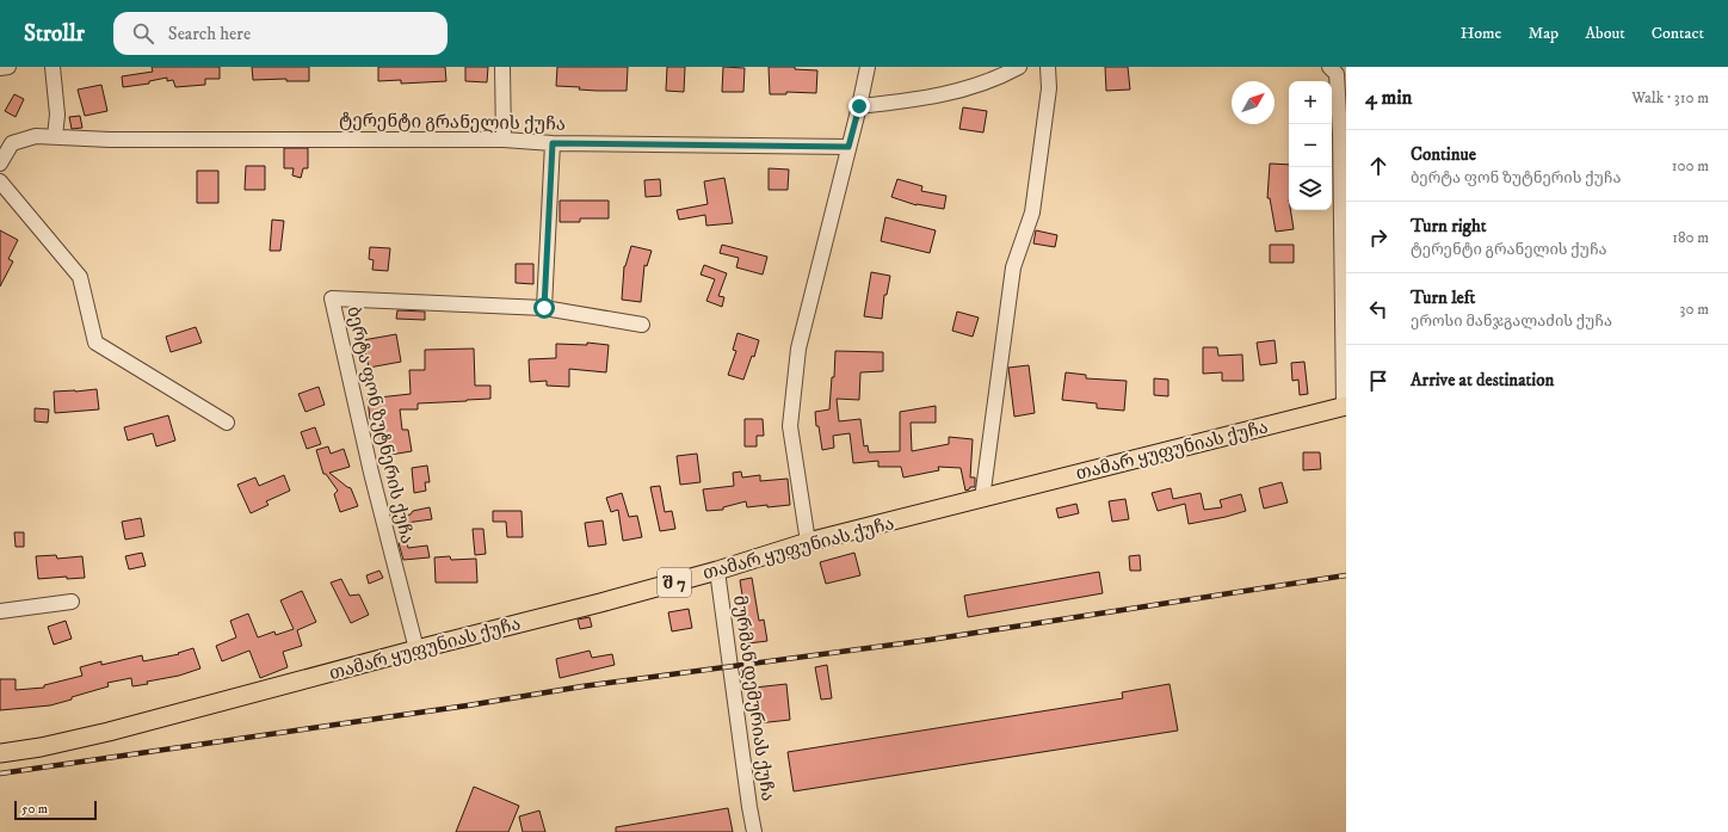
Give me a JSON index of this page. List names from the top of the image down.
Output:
{
  "streets": {
    "main road": ["თამარ ყუფუნიას ქუჩა", "შ 7"],
    "street": ["ტერენტი გრანელის ქუჩა", "ბერტა ფონ ზუტნერის ქუჩა", "მურმან დემურიას ქუჩა"]
  },
  "crossings": [
    ["ბერტა ფონ ზუტნერის ქუჩა", "თამარ ყუფუნიას ქუჩა"],
    ["თამარ ყუფუნიას ქუჩა", "მურმან დემურიას ქუჩა"]
  ],
  "scale_bar": "50 m",
  "north": "top right",
  "page": {
    "header": "Strollr",
    "search": "Search here",
    "nav": [
      "Home",
      "Map",
      "About",
      "Contact"
    ],
    "heading": ["4 min", "Walk · 310 m"],
    "map_buttons": ["+", "−"],
    "list": [
      ["Continue", "ბერტა ფონ ზუტნერის ქუჩა", "100 m"],
      ["Turn right", "ტერენტი გრანელის ქუჩა", "180 m"],
      ["Turn left", "ეროსი მანჯგალაძის ქუჩა", "30 m"],
      "Arrive at destination"
    ],
    "scale": "50 m"
  }
}
